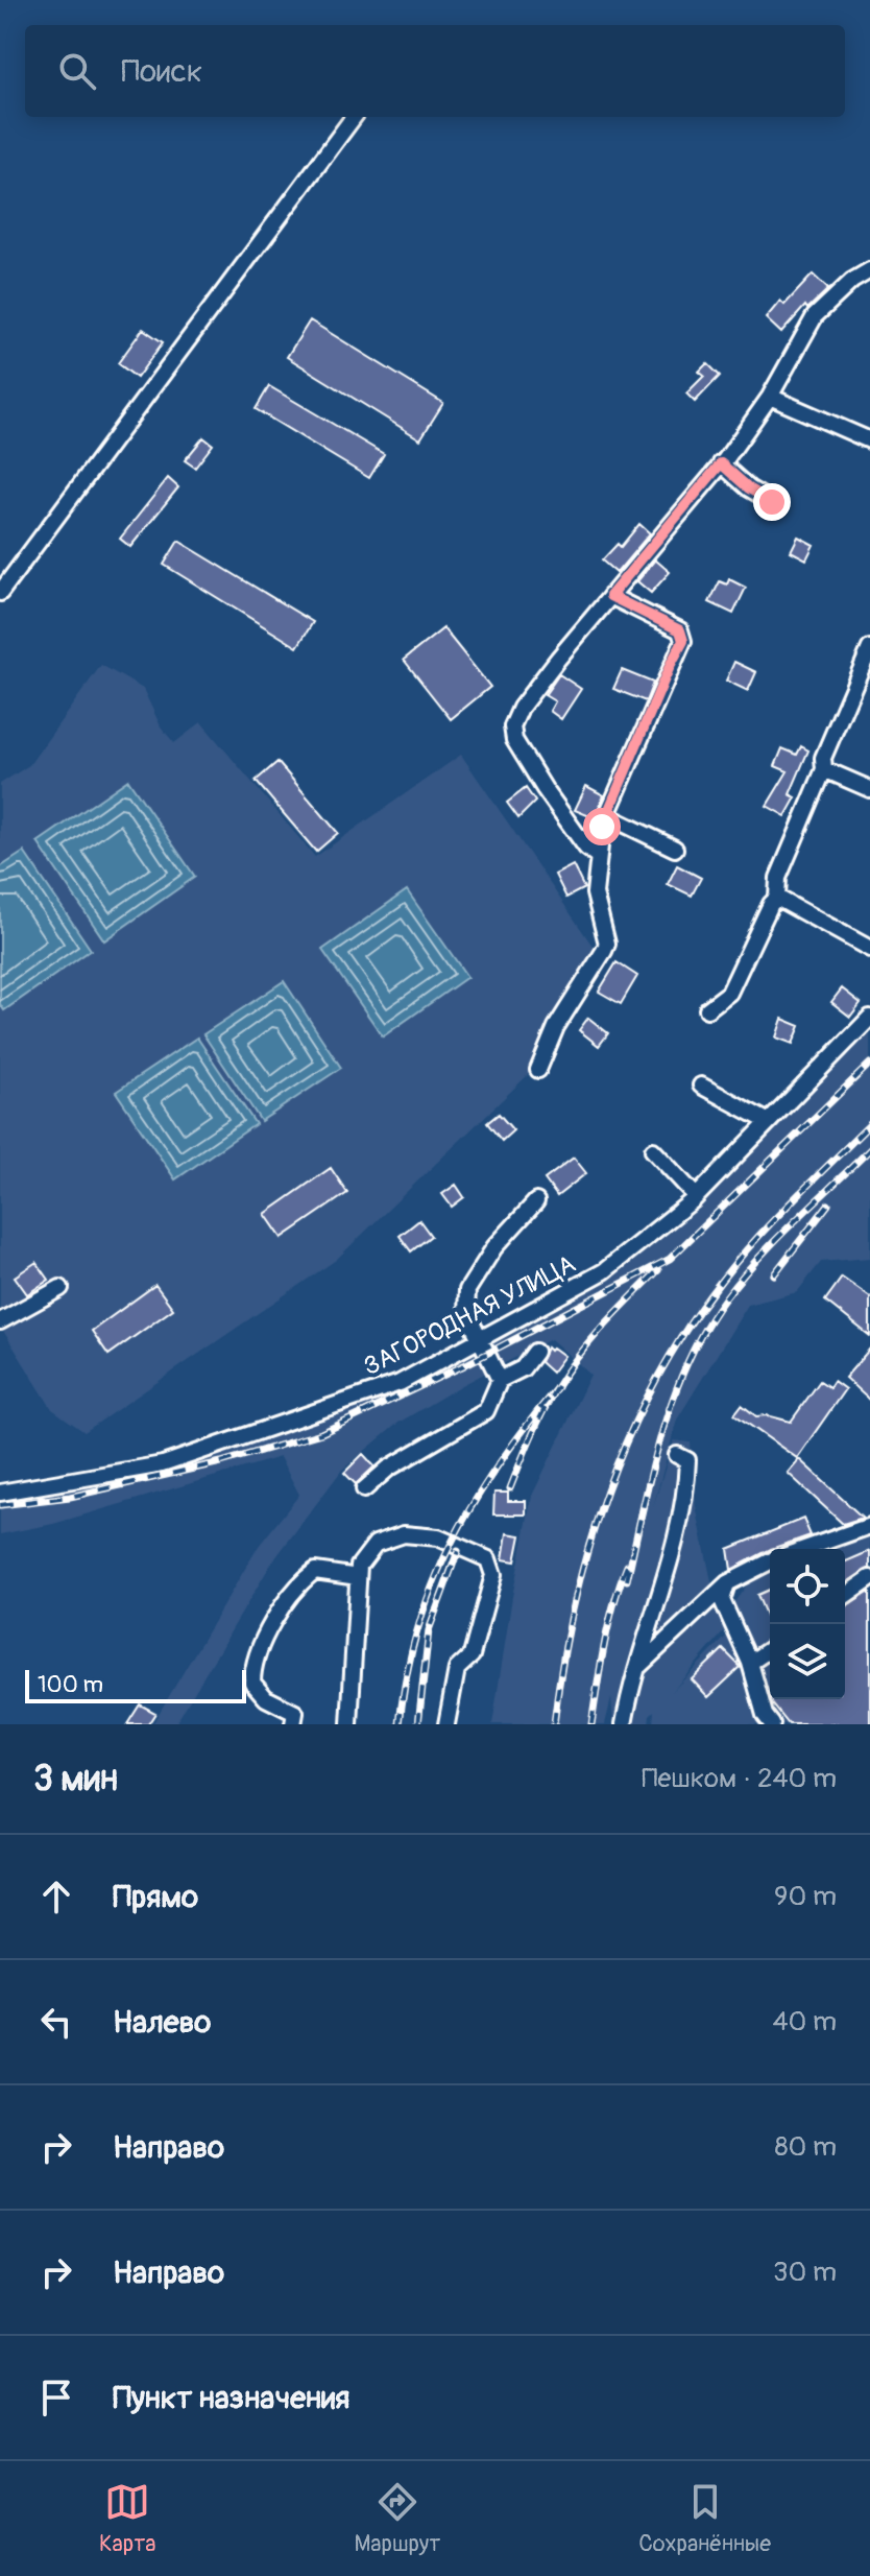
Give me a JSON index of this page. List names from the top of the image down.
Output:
{
  "streets": {
    "street": ["ЗАГОРОДНАЯ УЛИЦА"]
  },
  "scale_bar": "100 m",
  "page": {
    "search": "Поиск",
    "scale": "100 m",
    "heading": ["3 мин", "Пешком · 240 m"],
    "list": [
      ["Прямо", "90 m"],
      ["Налево", "40 m"],
      ["Направо", "80 m"],
      ["Направо", "30 m"],
      "Пункт назначения"
    ],
    "nav": ["Карта", "Маршрут", "Сохранённые"]
  }
}
